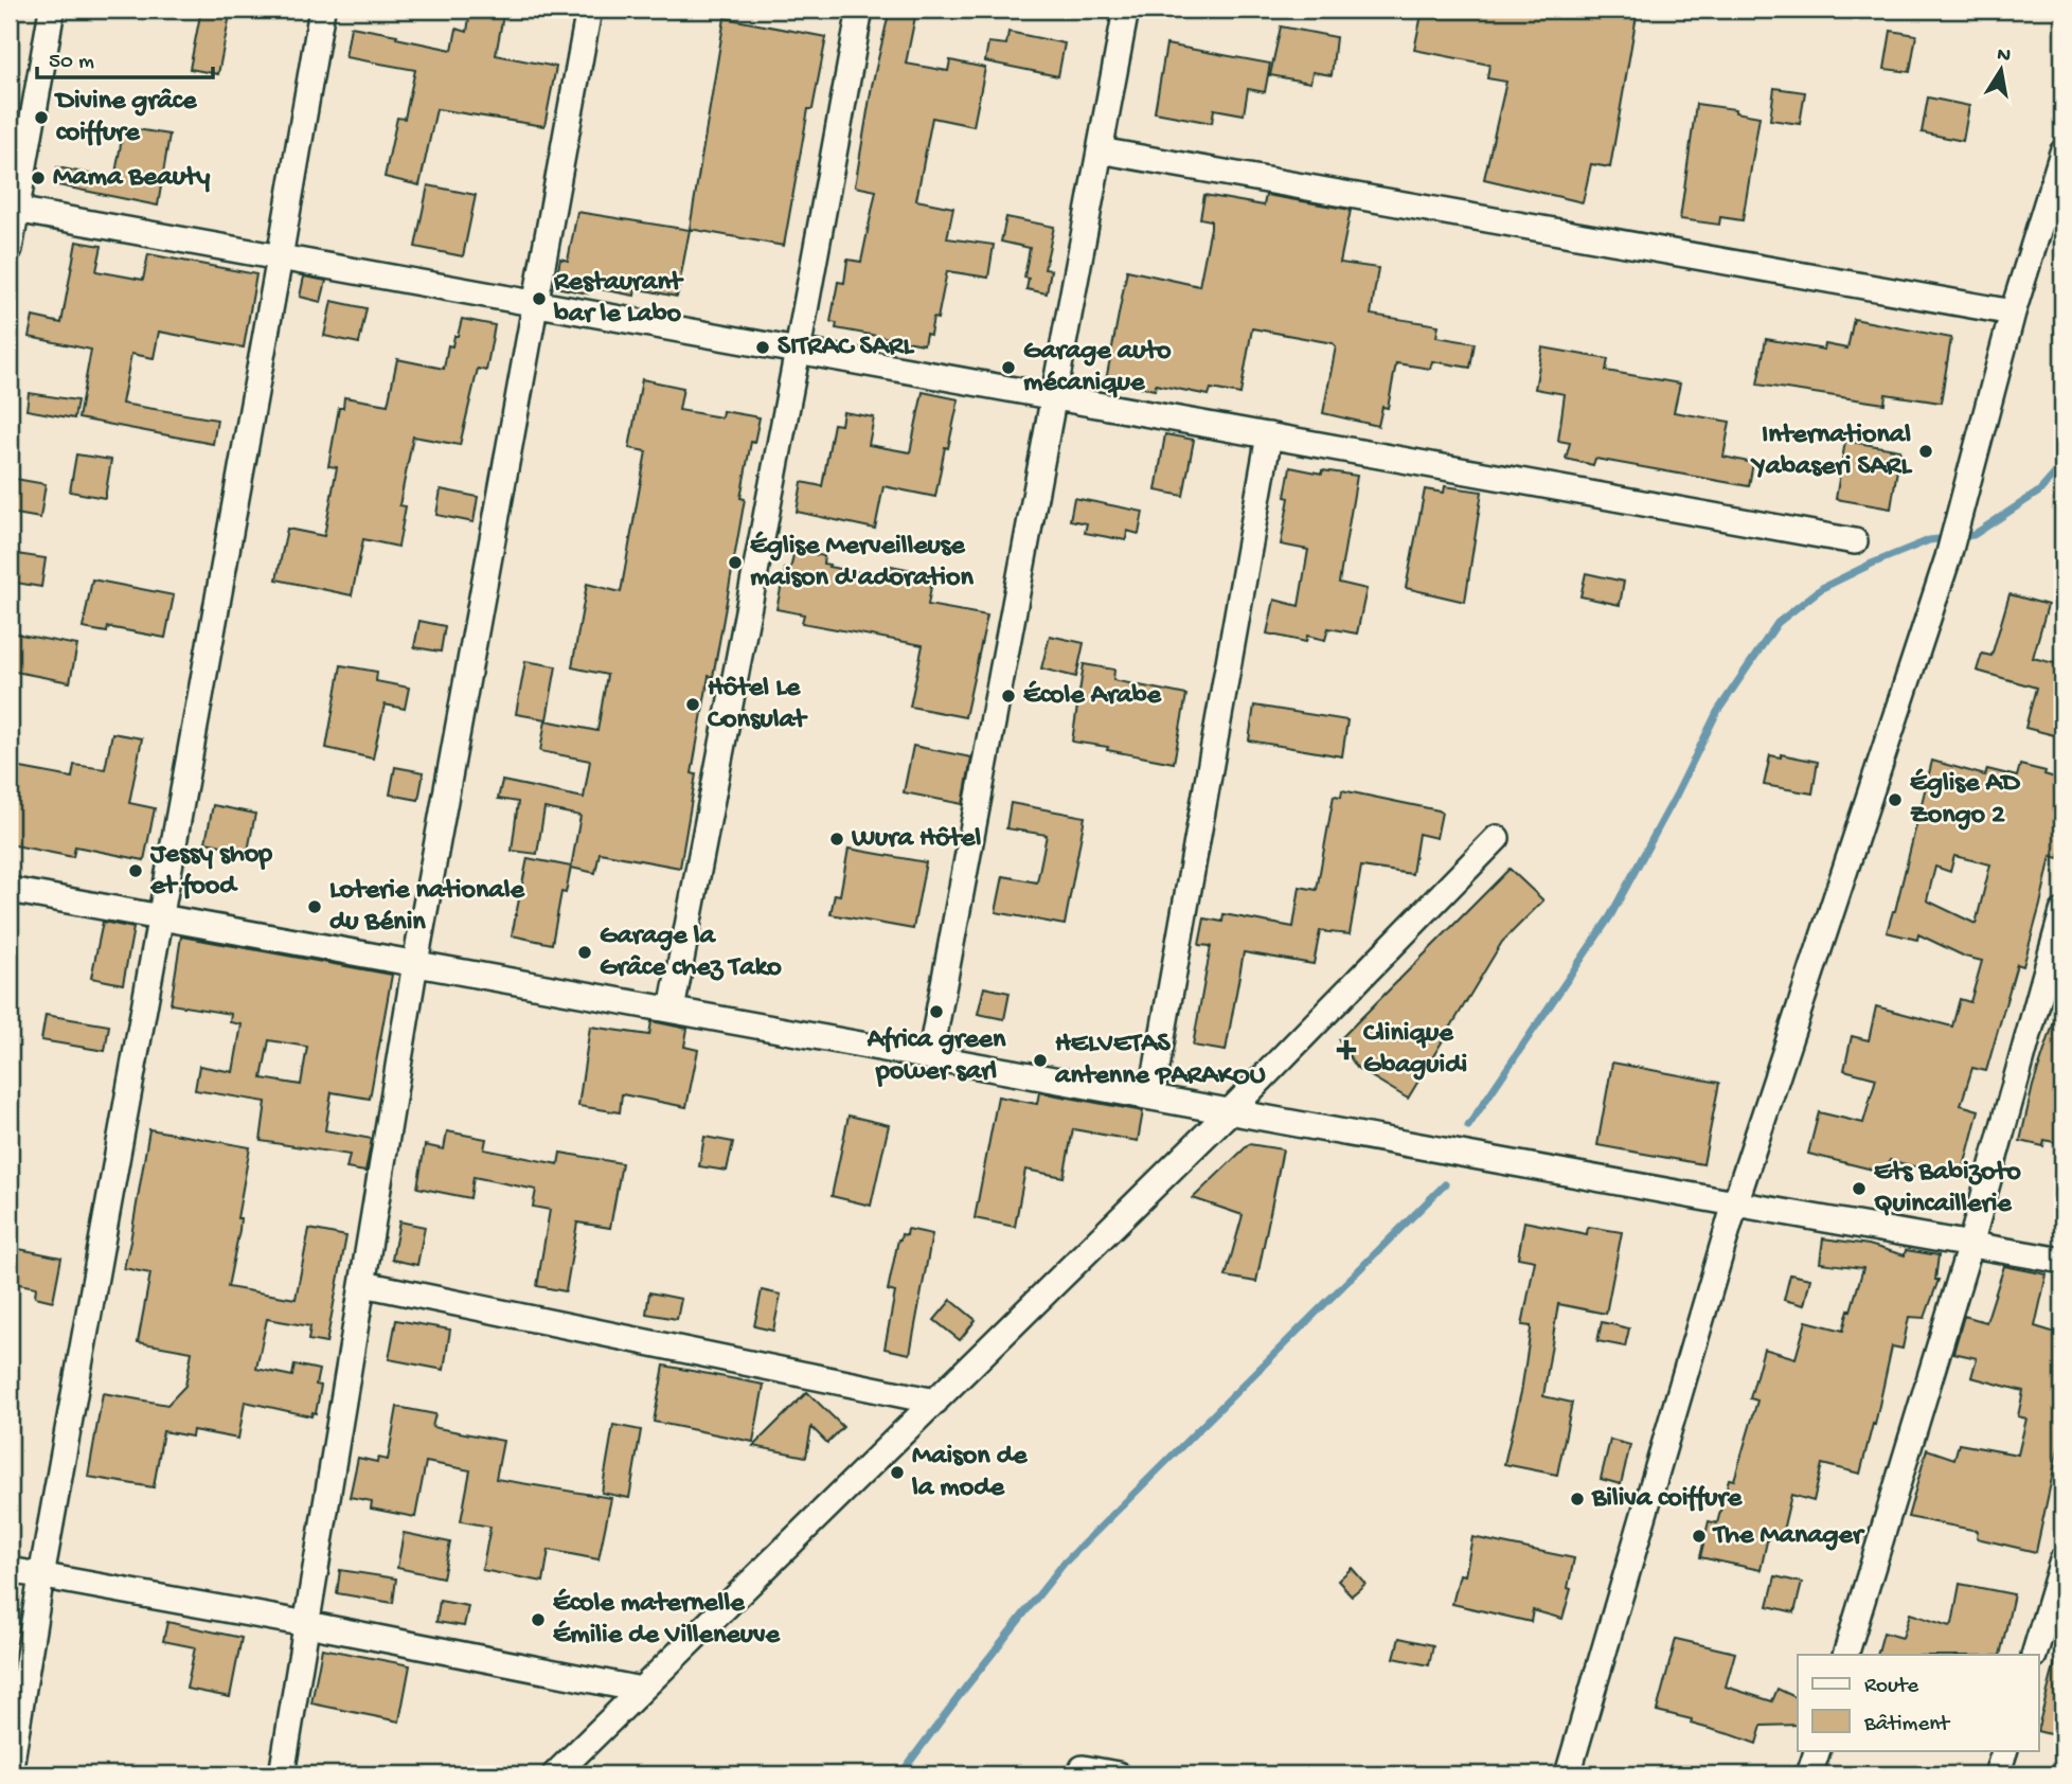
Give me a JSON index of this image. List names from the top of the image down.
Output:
{
  "places": {
    "other": [
      "Divine grâce coiffure",
      "Mama Beauty",
      "Restaurant bar le Labo",
      "SITRAC SARL",
      "Garage auto mécanique",
      "International Yabaseri SARL",
      "Église Merveilleuse maison d'adoration",
      "École Arabe",
      "Hôtel Le Consulat",
      "Église AD Zongo 2",
      "Wura Hôtel",
      "Jessy shop et food",
      "Loterie nationale du Bénin",
      "Garage la Grâce chez Tako",
      "Africa green power sarl",
      "HELVETAS antenne PARAKOU",
      "Ets Babizoto Quincaillerie",
      "Maison de la mode",
      "Biliva coiffure",
      "The Manager",
      "École maternelle Émilie de Villeneuve"
    ],
    "health": ["Clinique Gbaguidi"]
  },
  "legend": ["Route", "Bâtiment"],
  "scale_bar": "50 m",
  "north": "top"
}
